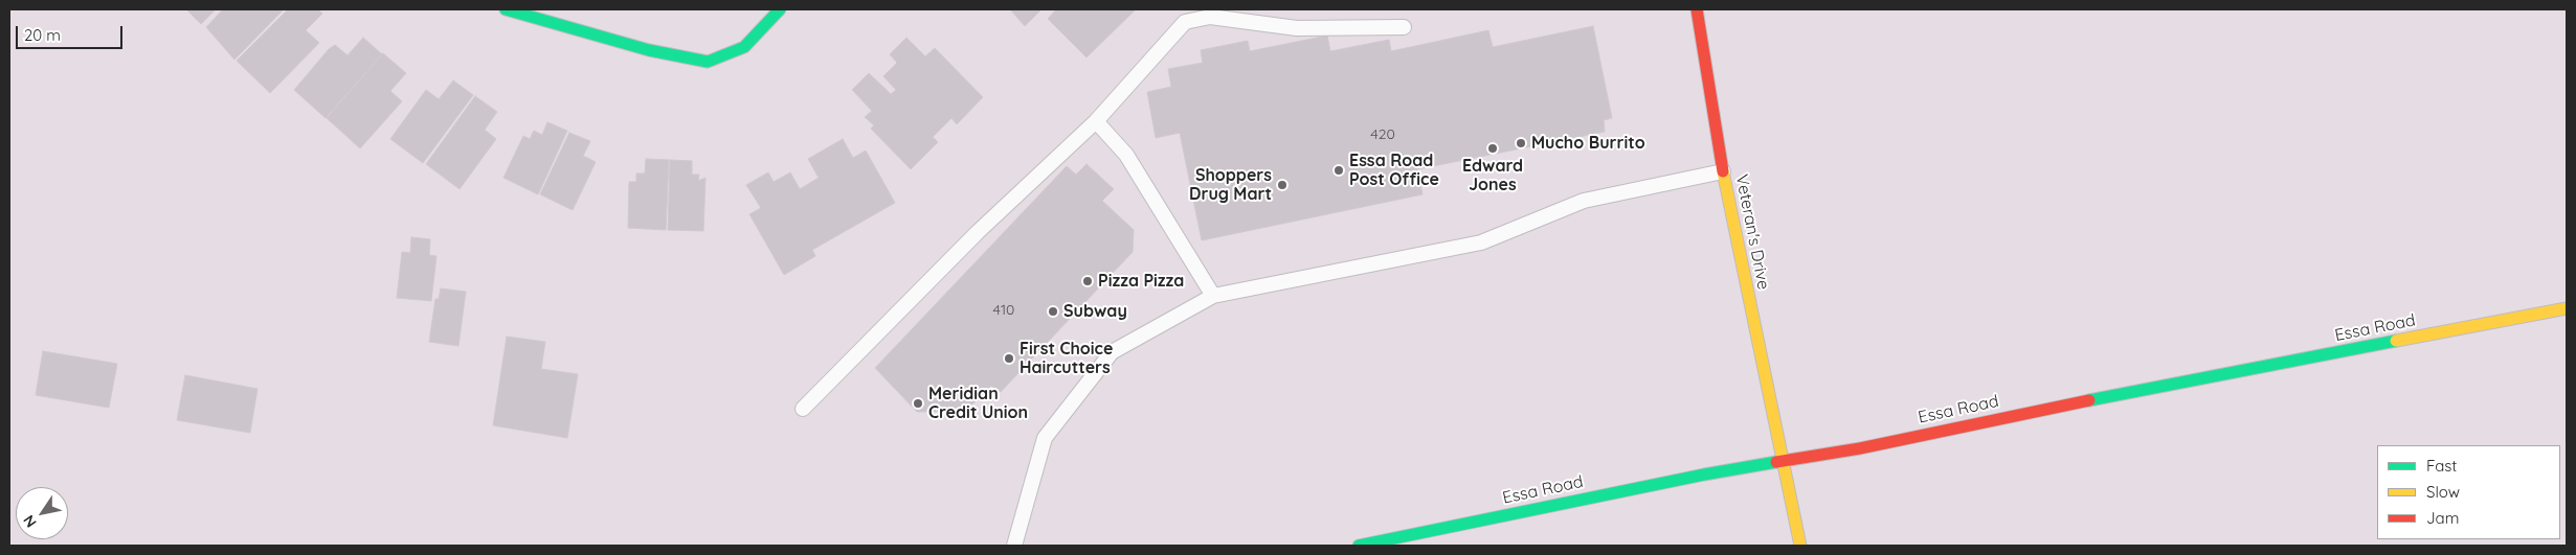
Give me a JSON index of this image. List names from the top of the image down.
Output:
{
  "streets": {
    "main road": ["Veteran's Drive", "Essa Road"]
  },
  "crossings": [
    ["Veteran's Drive", "Essa Road"]
  ],
  "places": [
    "Mucho Burrito",
    "Edward Jones",
    "Essa Road Post Office",
    "Shoppers Drug Mart",
    "Pizza Pizza",
    "Subway",
    "First Choice Haircutters",
    "Meridian Credit Union"
  ],
  "house_numbers": ["420", "410"],
  "legend": ["Fast", "Slow", "Jam"],
  "scale_bar": "20 m",
  "north": "bottom left"
}
